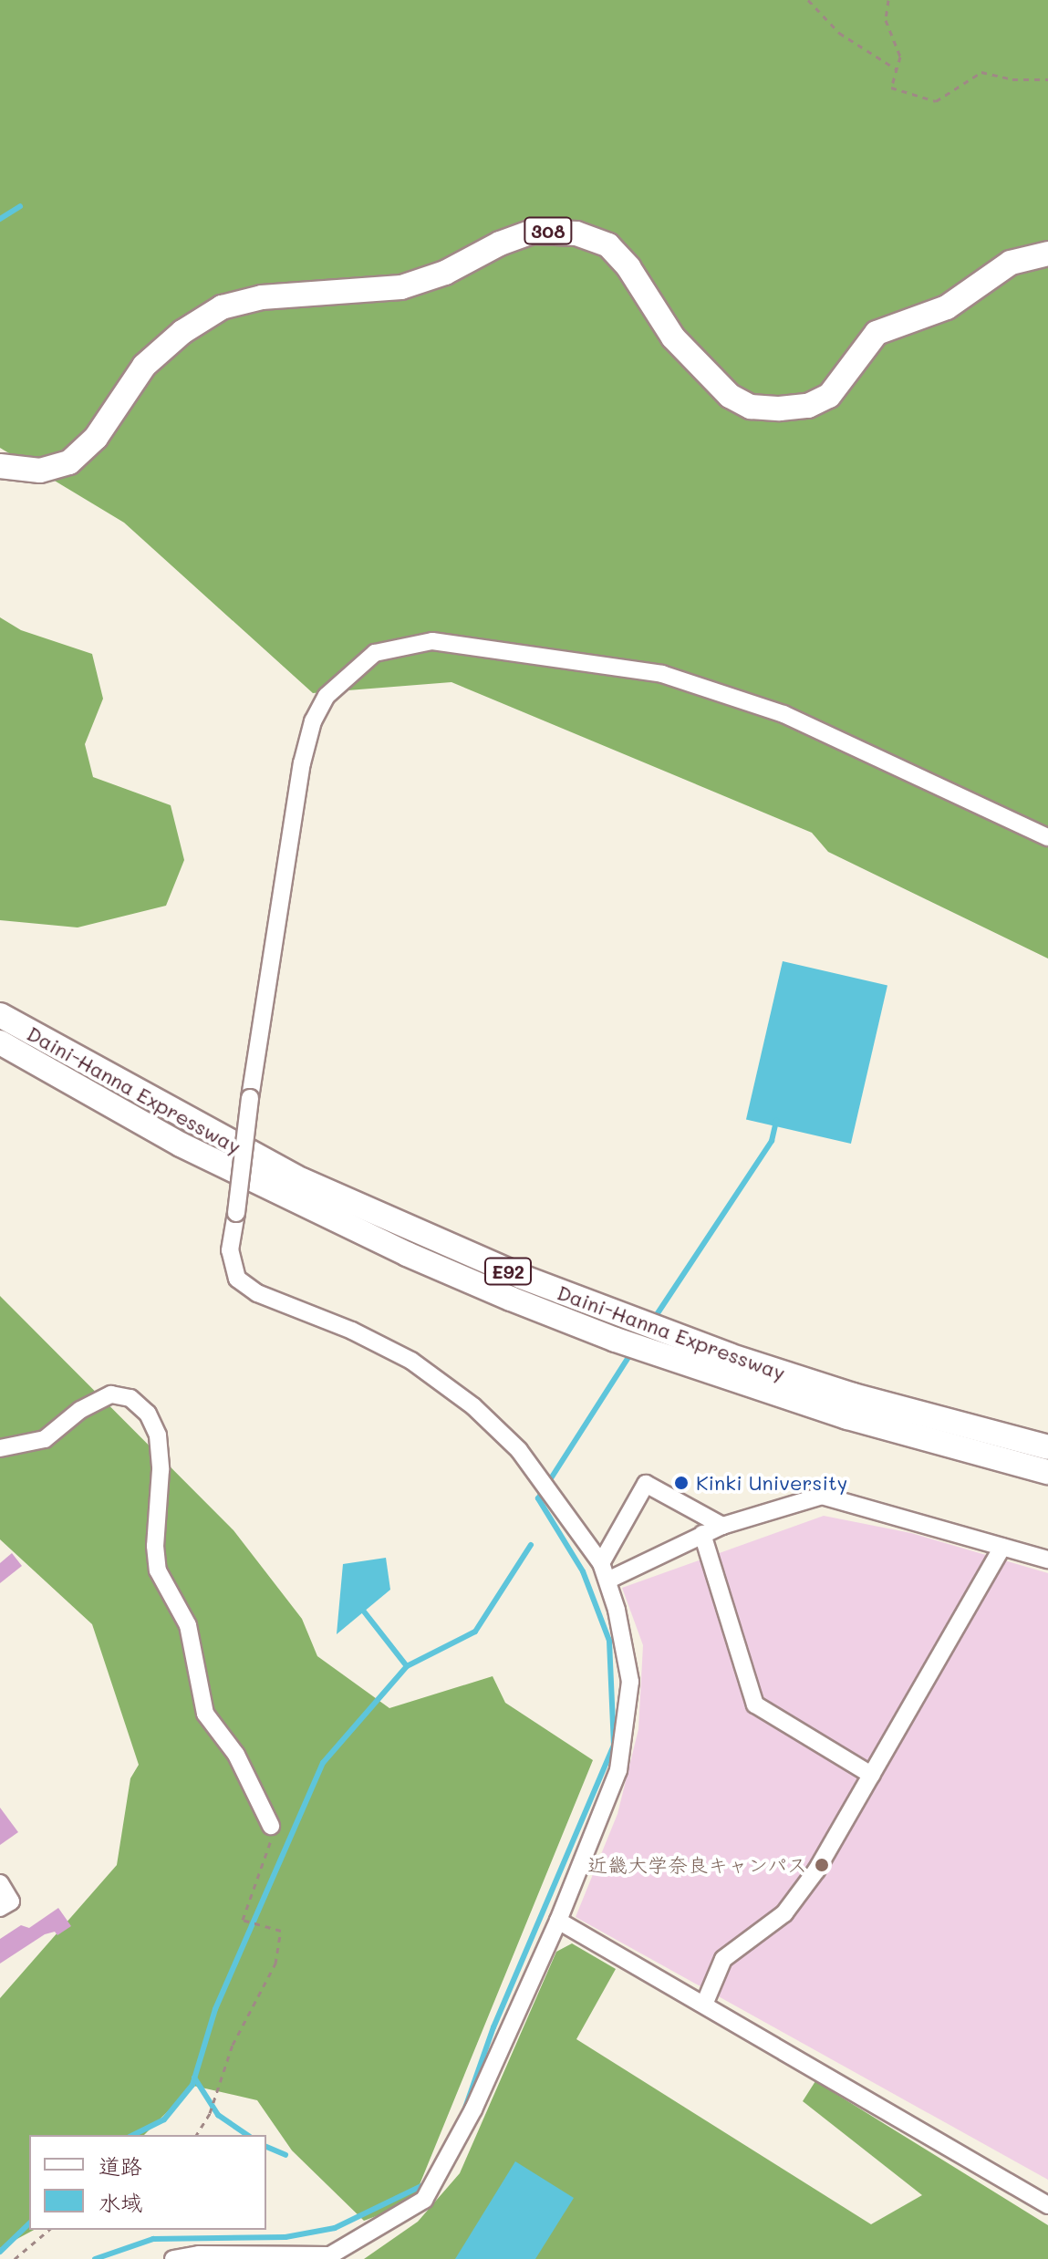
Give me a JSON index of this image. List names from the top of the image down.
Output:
{
  "streets": {
    "highway": ["308", "Daini-Hanna Expressway", "E92"]
  },
  "places": ["Kinki University", "近畿大学奈良キャンパス"],
  "legend": ["道路", "水域"]
}
